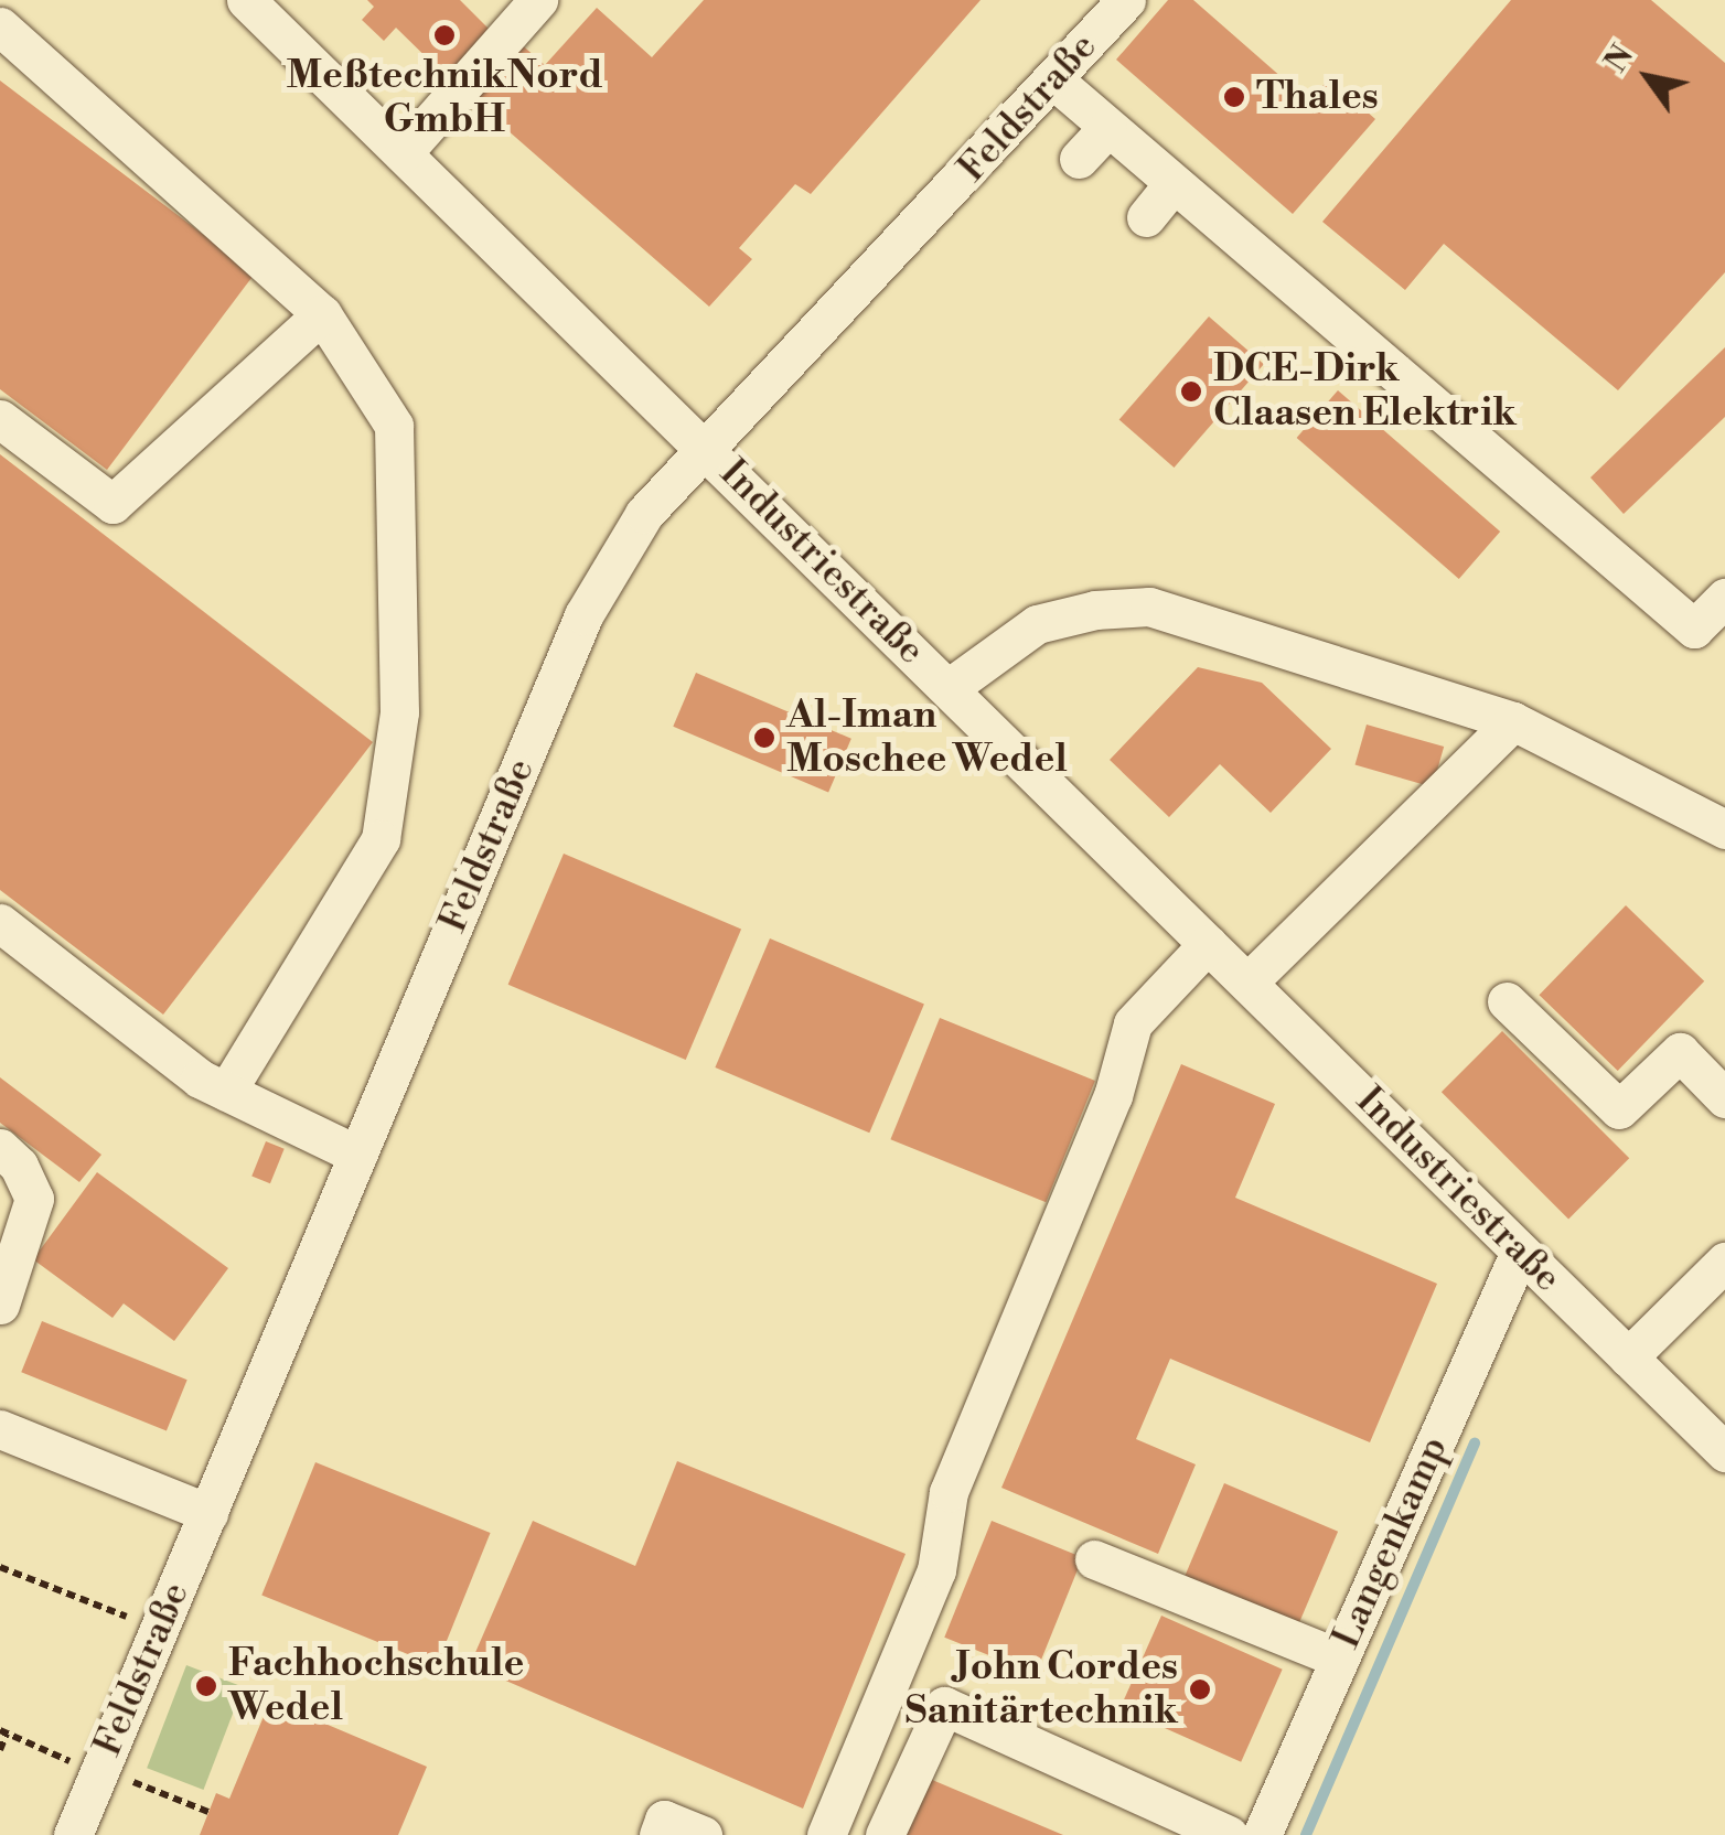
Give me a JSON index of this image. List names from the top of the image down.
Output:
{
  "streets": {
    "street": ["Feldstraße", "Industriestraße", "Langenkamp"]
  },
  "crossings": [
    ["Feldstraße", "Industriestraße"],
    ["Industriestraße", "Langenkamp"]
  ],
  "places": [
    "MeßtechnikNord GmbH",
    "Thales",
    "DCE-Dirk Claasen Elektrik",
    "Al-Iman Moschee Wedel",
    "Fachhochschule Wedel",
    "John Cordes Sanitärtechnik"
  ],
  "north": "top left"
}
